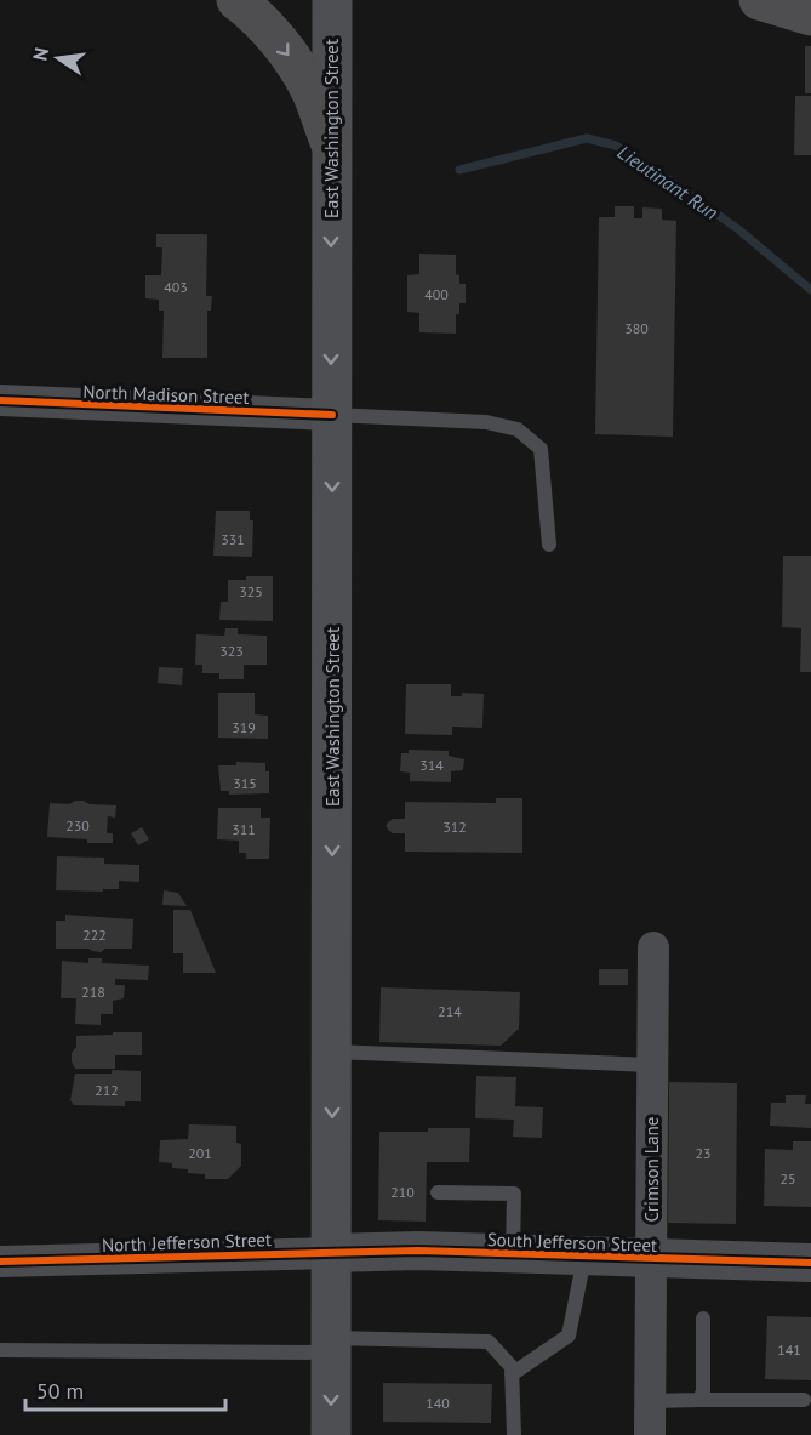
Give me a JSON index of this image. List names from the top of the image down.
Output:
{
  "streets": {
    "main road": ["East Washington Street"],
    "street": [
      "North Madison Street",
      "Crimson Lane",
      "North Jefferson Street",
      "South Jefferson Street"
    ]
  },
  "crossings": [
    ["East Washington Street", "North Madison Street"],
    ["East Washington Street", "North Jefferson Street"],
    ["East Washington Street", "South Jefferson Street"],
    ["Crimson Lane", "South Jefferson Street"],
    ["North Jefferson Street", "South Jefferson Street"]
  ],
  "one_way": ["East Washington Street"],
  "water": ["Lieutinant Run"],
  "house_numbers": [
    "403",
    "400",
    "380",
    "331",
    "325",
    "323",
    "319",
    "314",
    "315",
    "230",
    "312",
    "311",
    "222",
    "218",
    "214",
    "212",
    "201",
    "23",
    "25",
    "210",
    "141",
    "140"
  ],
  "scale_bar": "50 m",
  "north": "left"
}
